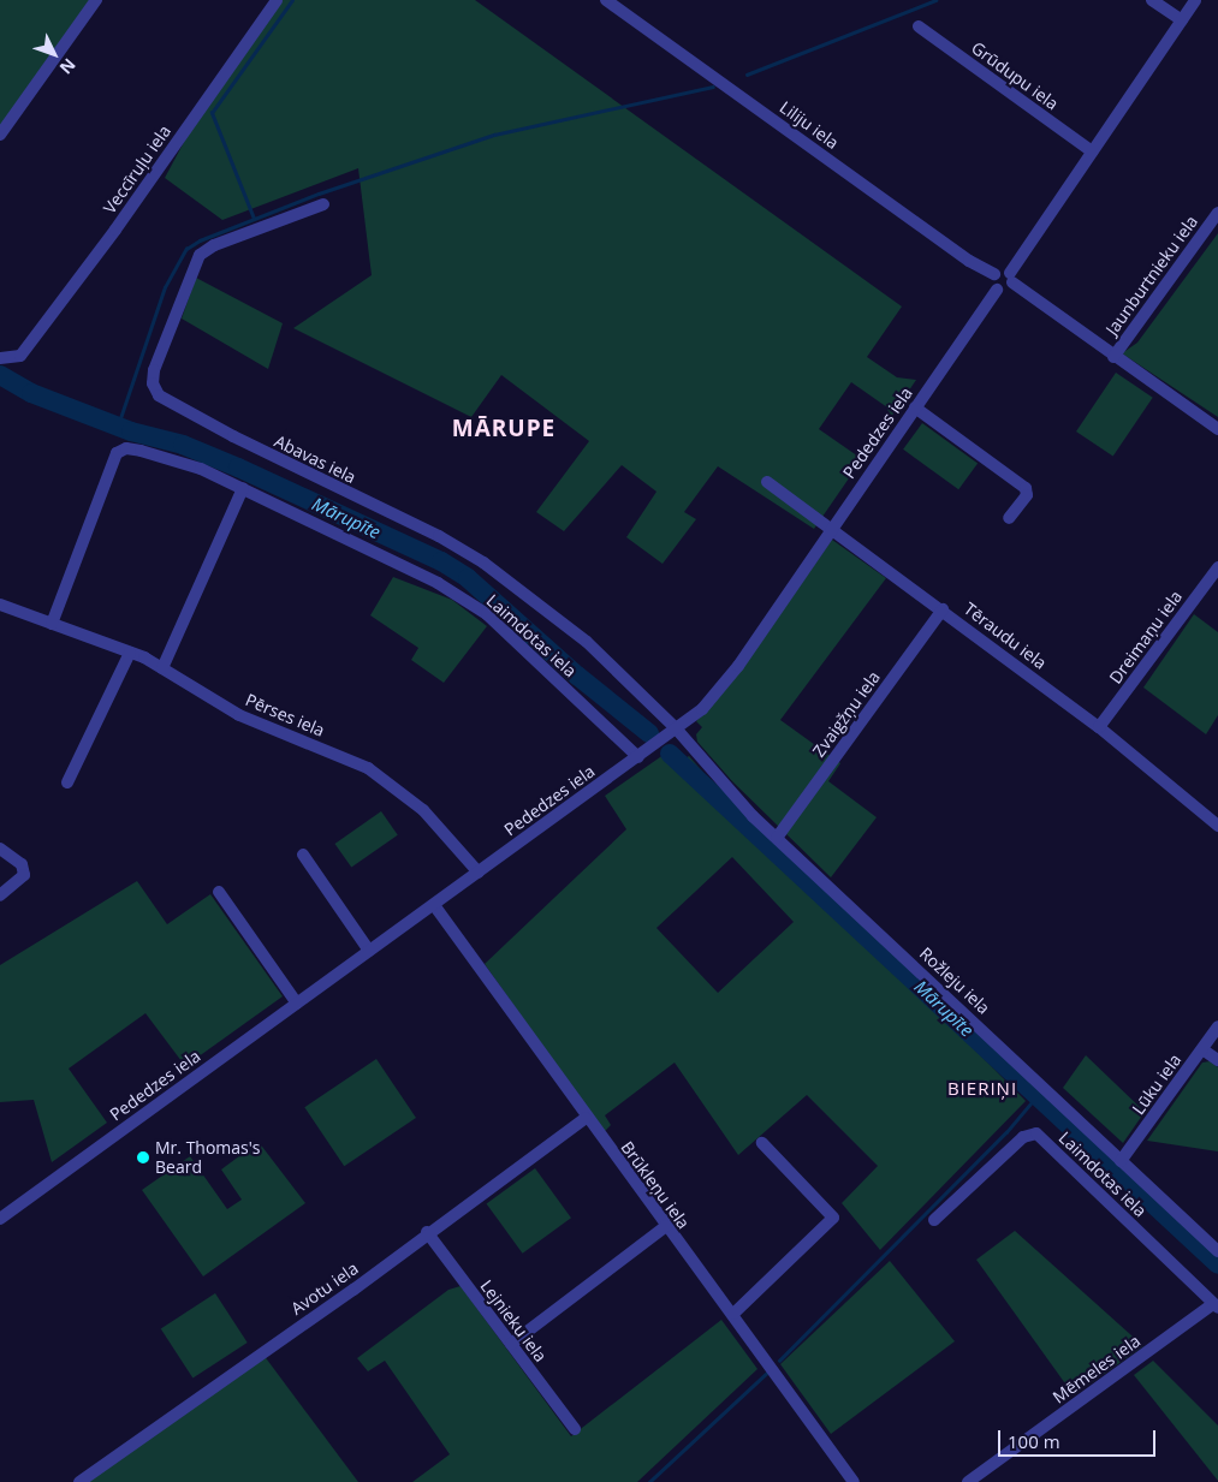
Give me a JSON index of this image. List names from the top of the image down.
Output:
{
  "streets": {
    "street": [
      "Grūdupu iela",
      "Liliju iela",
      "Veccīruļu iela",
      "Jaunburtnieku iela",
      "Pededzes iela",
      "Abavas iela",
      "Laimdotas iela",
      "Tēraudu iela",
      "Dreimaņu iela",
      "Zvaigžņu iela",
      "Pērses iela",
      "Rožleju iela",
      "Lūku iela",
      "Brūkleņu iela",
      "Avotu iela",
      "Lejnieku iela",
      "Mēmeles iela"
    ]
  },
  "crossings": [
    ["Liliju iela", "Pededzes iela"],
    ["Pededzes iela", "Abavas iela"],
    ["Pededzes iela", "Laimdotas iela"],
    ["Pededzes iela", "Tēraudu iela"],
    ["Pededzes iela", "Pērses iela"],
    ["Pededzes iela", "Rožleju iela"],
    ["Pededzes iela", "Brūkleņu iela"],
    ["Abavas iela", "Rožleju iela"],
    ["Laimdotas iela", "Mēmeles iela"],
    ["Tēraudu iela", "Dreimaņu iela"],
    ["Tēraudu iela", "Zvaigžņu iela"],
    ["Zvaigžņu iela", "Rožleju iela"],
    ["Rožleju iela", "Lūku iela"],
    ["Brūkleņu iela", "Avotu iela"],
    ["Avotu iela", "Lejnieku iela"]
  ],
  "districts": ["MĀRUPE", "BIERIŅI"],
  "water": ["Mārupīte"],
  "places": ["Mr. Thomas's Beard"],
  "scale_bar": "100 m",
  "north": "bottom right"
}
